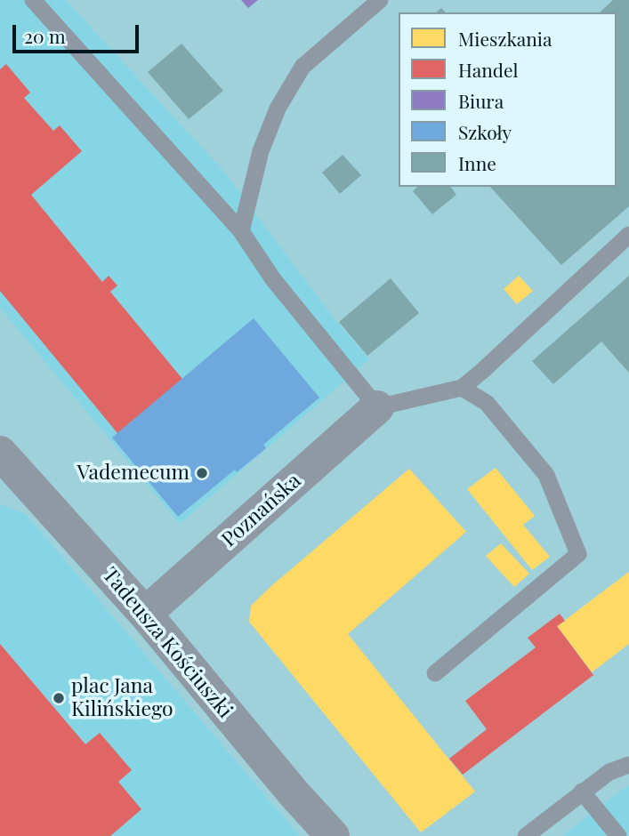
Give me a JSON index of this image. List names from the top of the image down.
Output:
{
  "streets": {
    "street": ["Poznańska", "Tadeusza Kościuszki"]
  },
  "crossings": [
    ["Poznańska", "Tadeusza Kościuszki"]
  ],
  "places": ["Vademecum", "plac Jana Kilińskiego"],
  "legend": [
    "Mieszkania",
    "Handel",
    "Biura",
    "Szkoły",
    "Inne"
  ],
  "scale_bar": "20 m"
}
